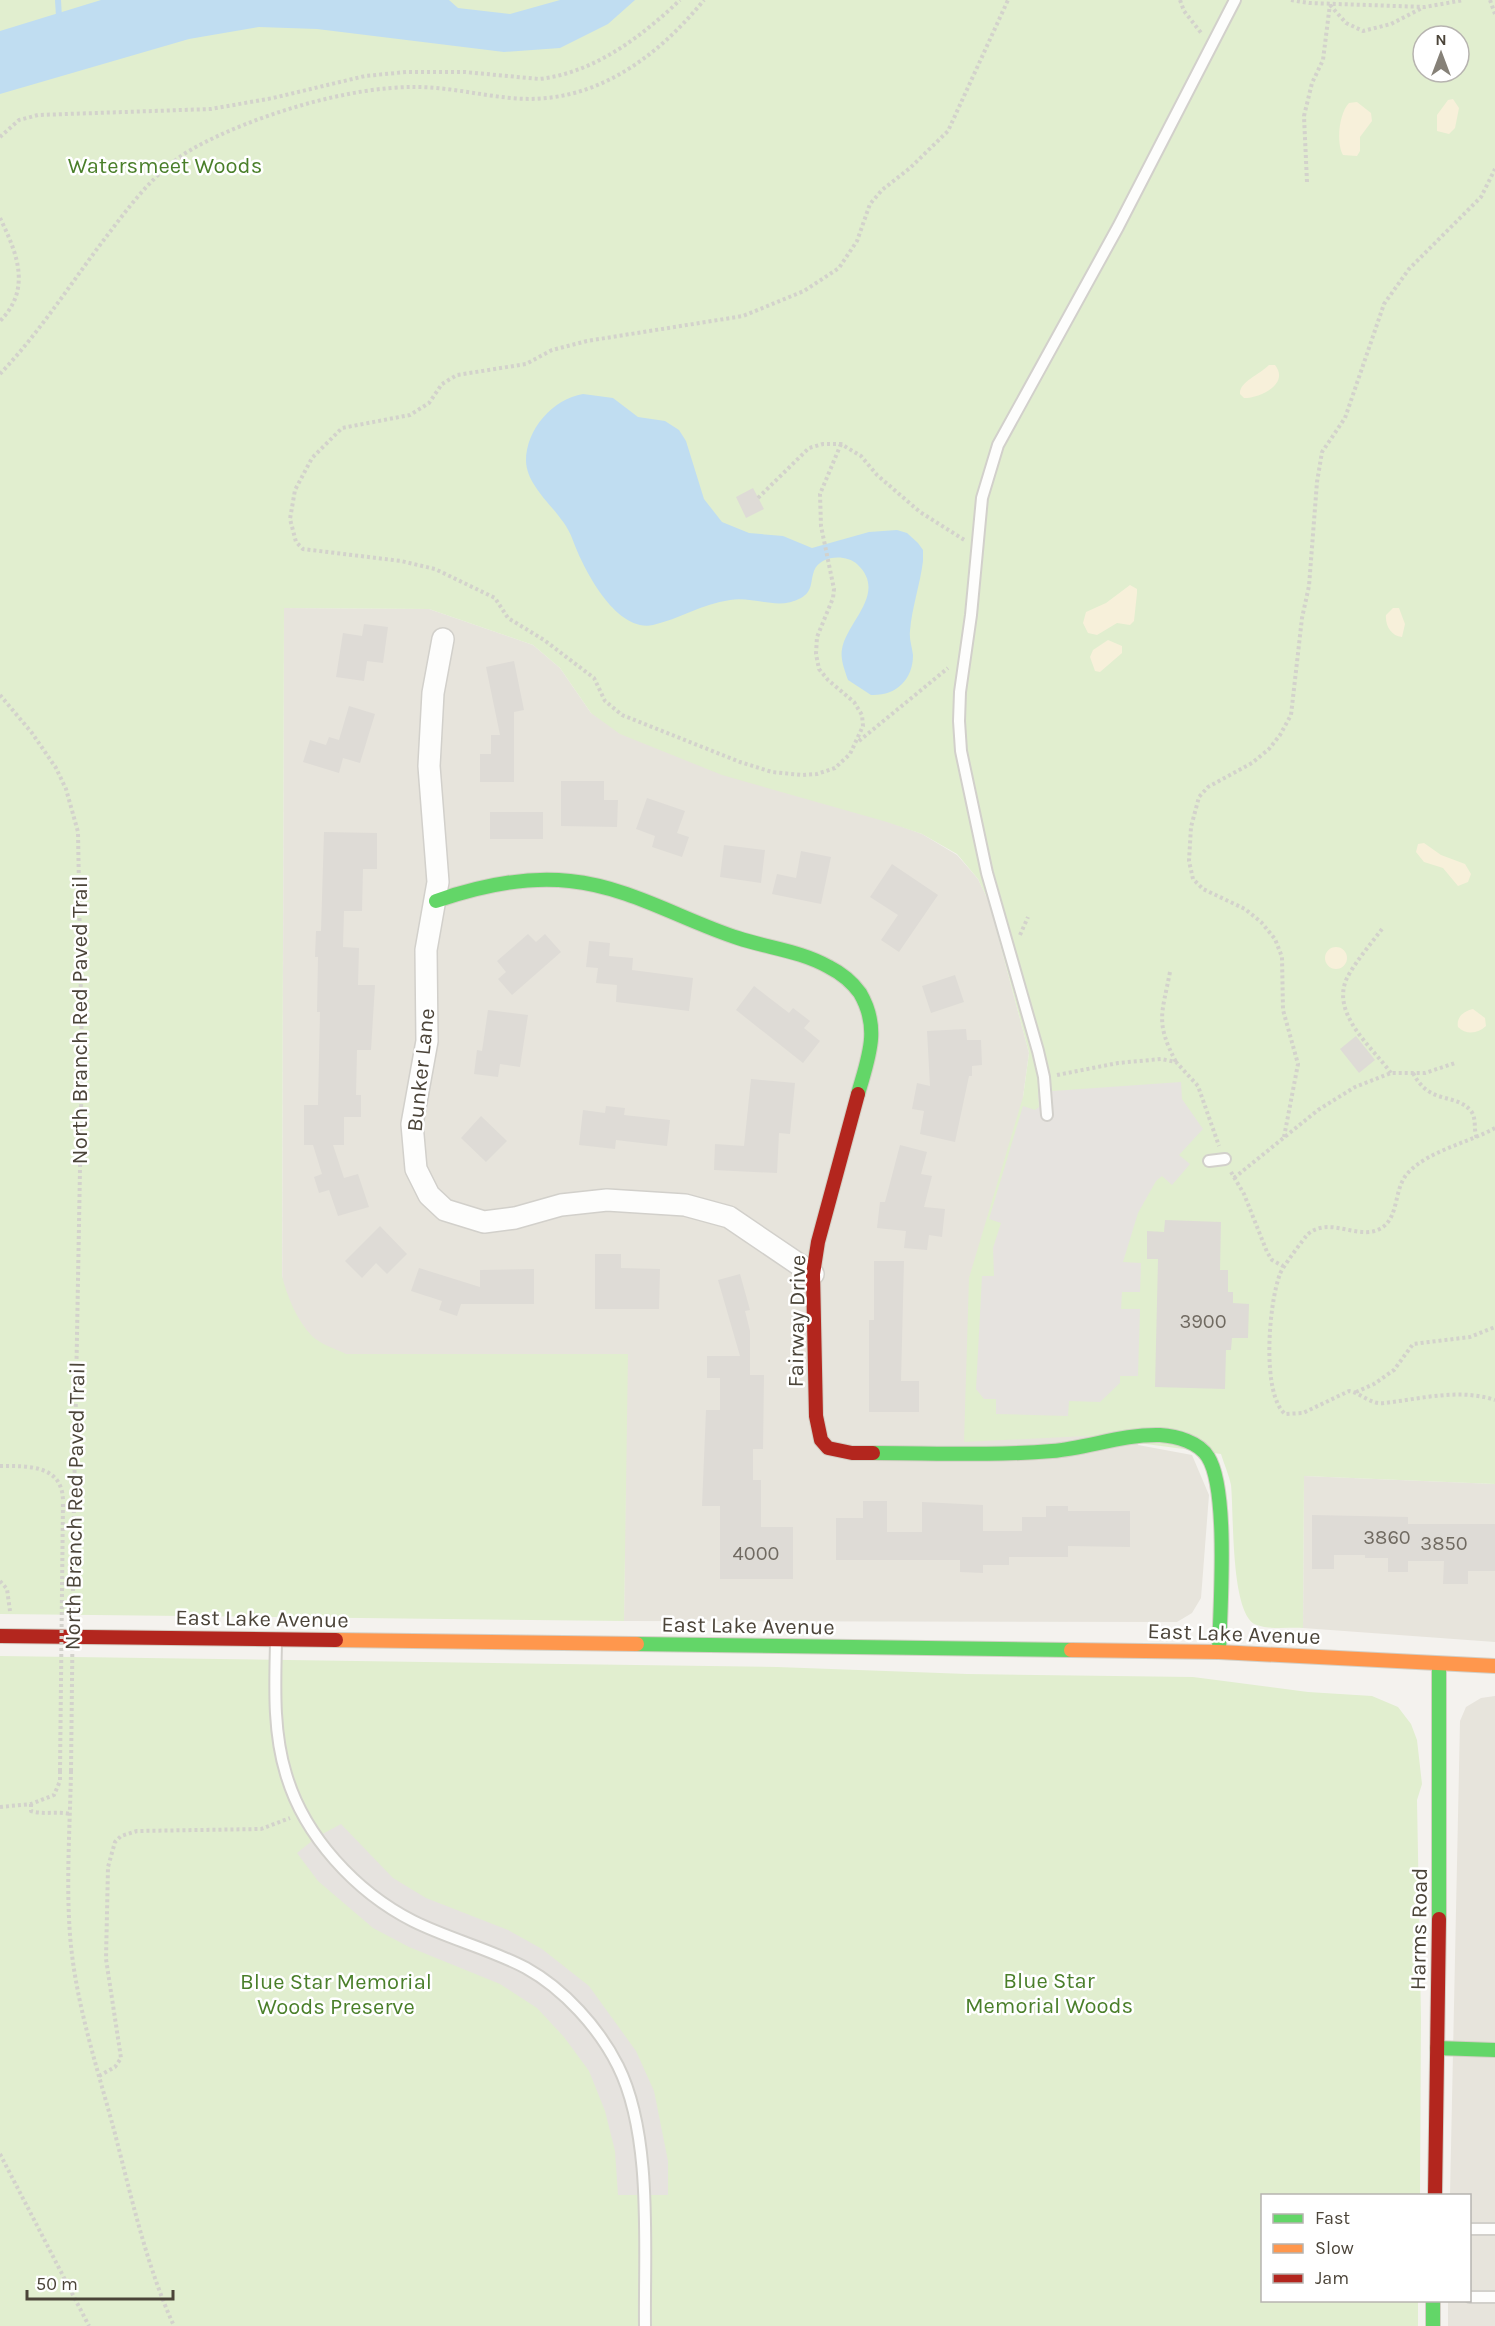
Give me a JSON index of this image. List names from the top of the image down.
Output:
{
  "streets": {
    "main road": ["Fairway Drive", "East Lake Avenue", "Harms Road"],
    "street": ["Bunker Lane"],
    "path": ["North Branch Red Paved Trail"]
  },
  "crossings": [
    ["Bunker Lane", "Fairway Drive"],
    ["Fairway Drive", "East Lake Avenue"],
    ["East Lake Avenue", "Harms Road"]
  ],
  "parks": ["Watersmeet Woods", "Blue Star Memorial Woods", "Blue Star Memorial Woods Preserve"],
  "house_numbers": [
    "3900",
    "3860",
    "3850",
    "4000"
  ],
  "legend": ["Fast", "Slow", "Jam"],
  "scale_bar": "50 m",
  "north": "top"
}
